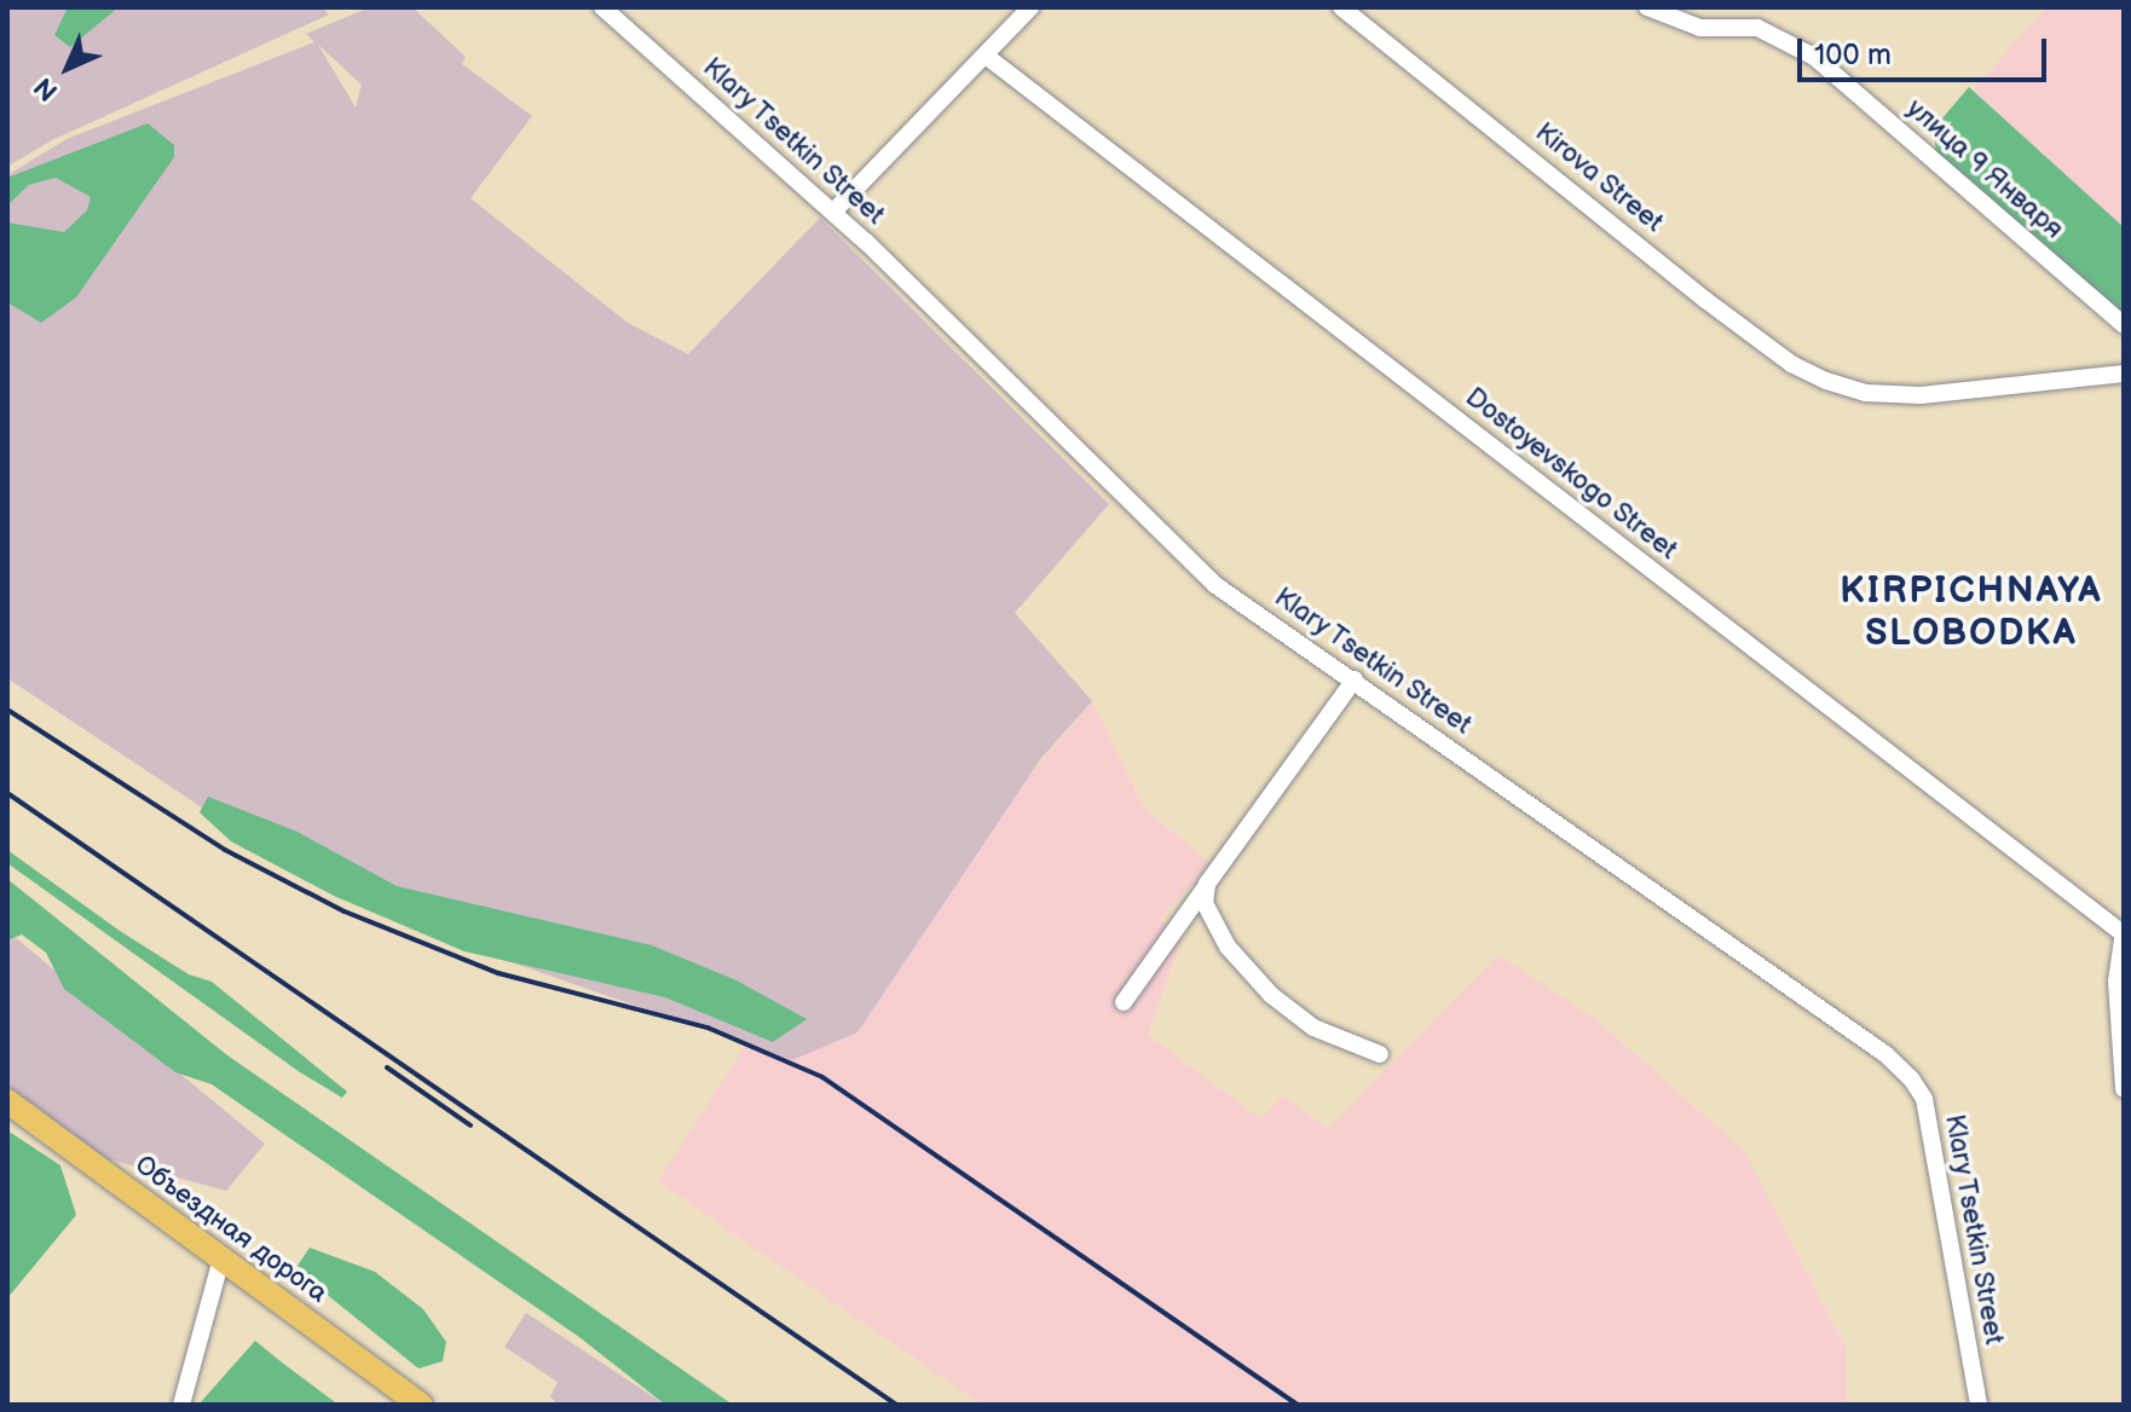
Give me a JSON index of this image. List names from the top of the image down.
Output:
{
  "streets": {
    "main road": ["Объездная дорога"],
    "street": [
      "Klary Tsetkin Street",
      "улица 9 Января",
      "Kirova Street",
      "Dostoyevskogo Street"
    ]
  },
  "districts": ["KIRPICHNAYA SLOBODKA"],
  "scale_bar": "100 m",
  "north": "bottom left"
}
